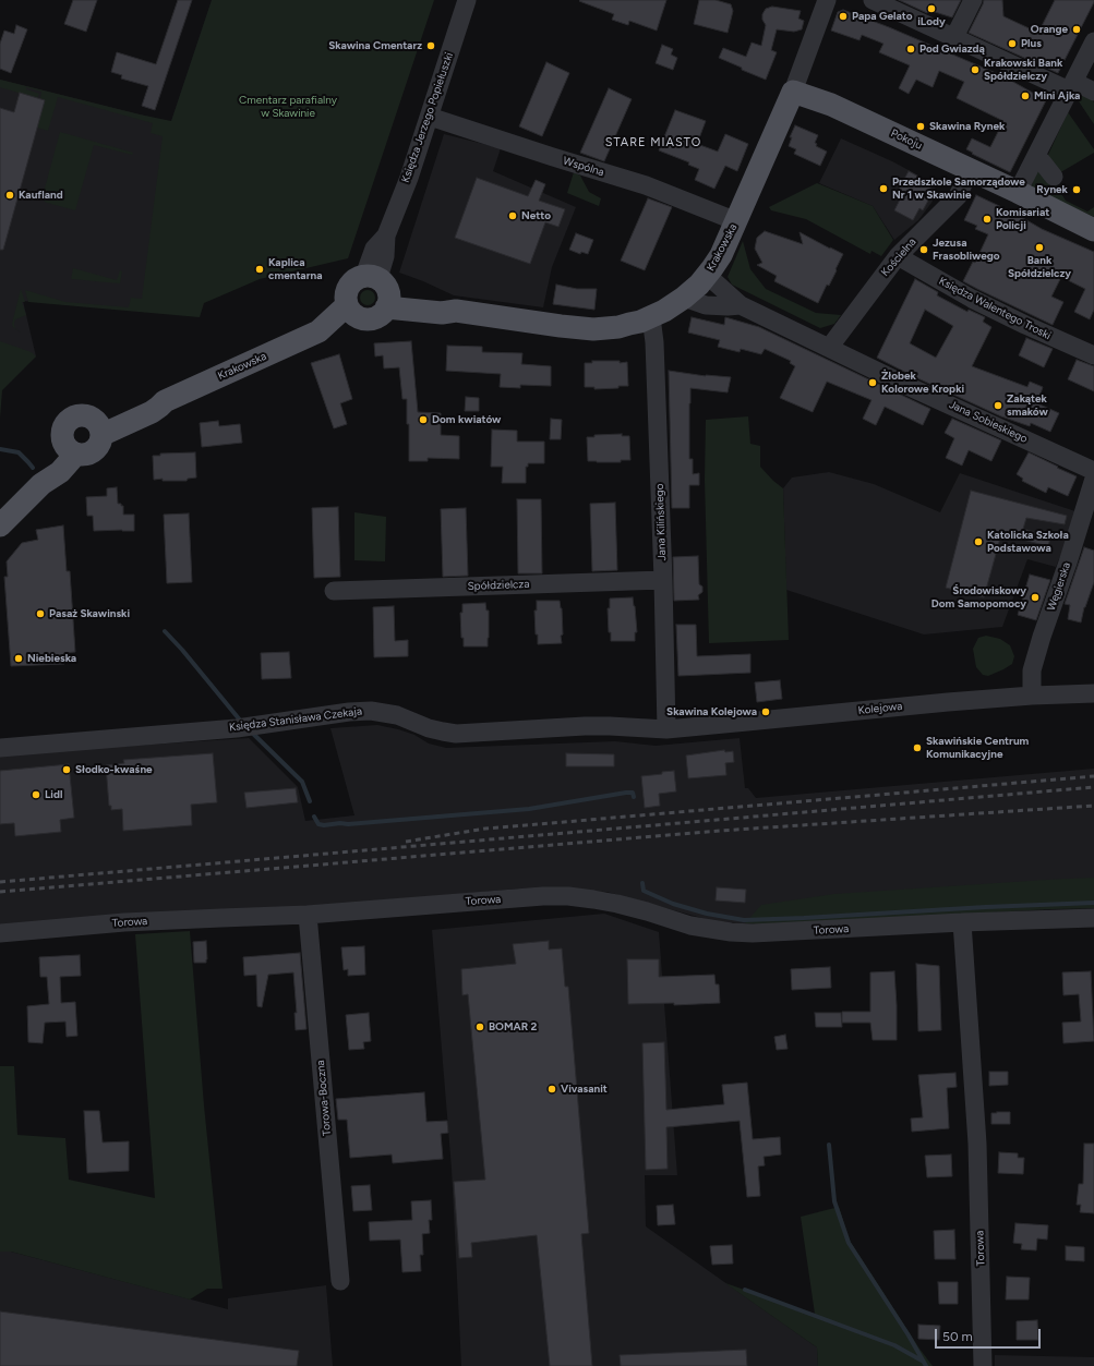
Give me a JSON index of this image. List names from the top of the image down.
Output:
{
  "streets": {
    "main road": ["Pokoju", "Krakowska"],
    "street": [
      "Księdza Jerzego Popiełuszki",
      "Wspólna",
      "Kościelna",
      "Księdza Walentego Troski",
      "Jana Sobieskiego",
      "Jana Kilińskiego",
      "Spółdzielcza",
      "Węgierska",
      "Kolejowa",
      "Księdza Stanisława Czekaja",
      "Torowa",
      "Torowa-Boczna"
    ]
  },
  "crossings": [
    ["Księdza Jerzego Popiełuszki", "Wspólna"],
    ["Księdza Jerzego Popiełuszki", "Krakowska"],
    ["Pokoju", "Krakowska"],
    ["Pokoju", "Kościelna"],
    ["Wspólna", "Krakowska"],
    ["Krakowska", "Jana Sobieskiego"],
    ["Krakowska", "Jana Kilińskiego"],
    ["Kościelna", "Księdza Walentego Troski"],
    ["Kościelna", "Jana Sobieskiego"],
    ["Jana Kilińskiego", "Spółdzielcza"],
    ["Jana Kilińskiego", "Kolejowa"],
    ["Jana Kilińskiego", "Księdza Stanisława Czekaja"],
    ["Węgierska", "Kolejowa"],
    ["Kolejowa", "Księdza Stanisława Czekaja"],
    ["Torowa", "Torowa-Boczna"]
  ],
  "districts": ["STARE MIASTO"],
  "parks": ["Cmentarz parafialny w Skawinie"],
  "places": [
    "iLody",
    "Papa Gelato",
    "Orange",
    "Plus",
    "Skawina Cmentarz",
    "Pod Gwiazdą",
    "Krakowski Bank Spółdzielczy",
    "Mini Ajka",
    "Skawina Rynek",
    "Przedszkole Samorządowe Nr 1 w Skawinie",
    "Rynek",
    "Kaufland",
    "Netto",
    "Komisariat Policji",
    "Bank Spółdzielczy",
    "Jezusa Frasobliwego",
    "Kaplica cmentarna",
    "Żłobek Kolorowe Kropki",
    "Zakątek smaków",
    "Dom kwiatów",
    "Katolicka Szkoła Podstawowa",
    "Środowiskowy Dom Samopomocy",
    "Pasaż Skawinski",
    "Niebieska",
    "Skawina Kolejowa",
    "Skawińskie Centrum Komunikacyjne",
    "Słodko-kwaśne",
    "Lidl",
    "BOMAR 2",
    "Vivasanit"
  ],
  "scale_bar": "50 m"
}
